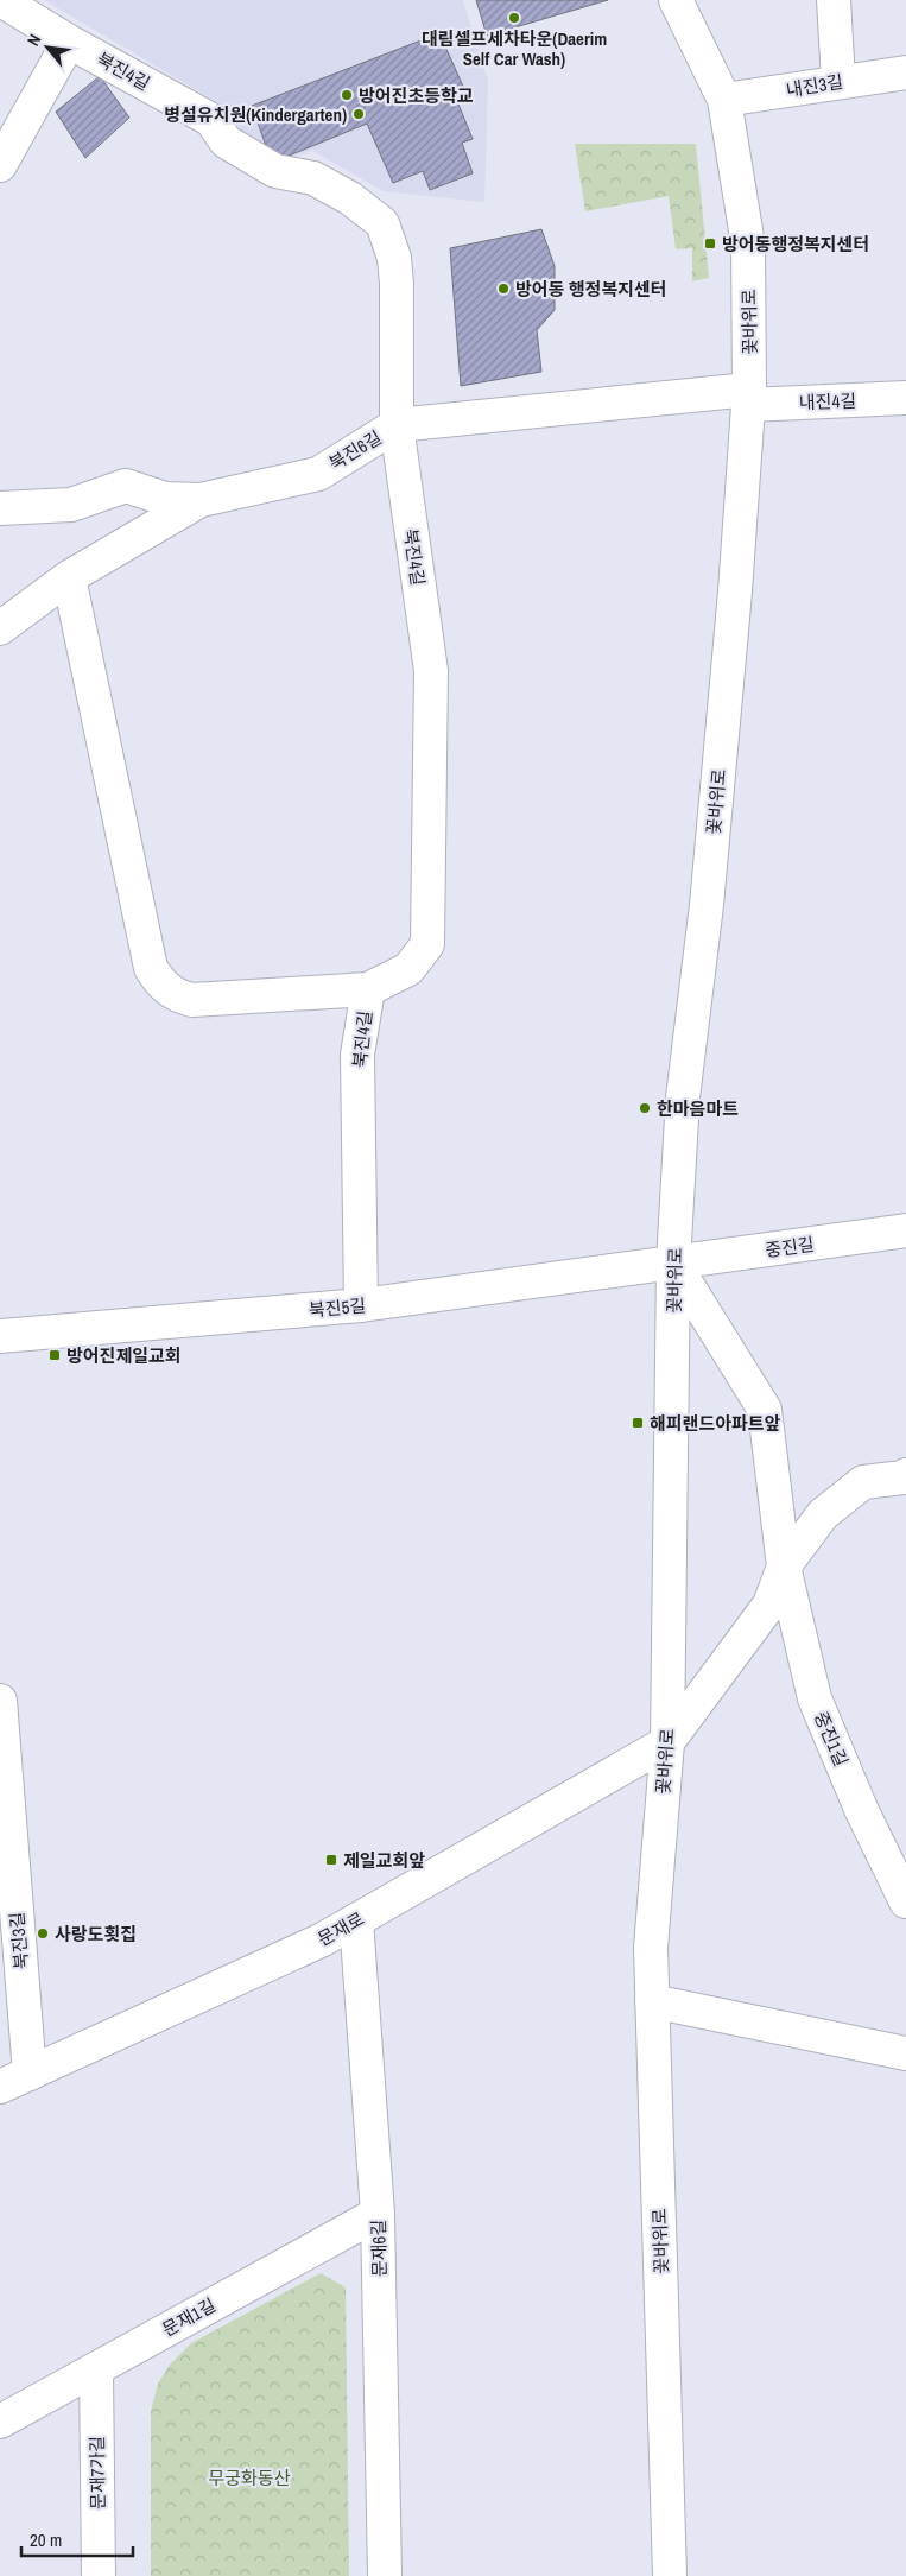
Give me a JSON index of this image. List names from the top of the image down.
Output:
{
  "streets": {
    "street": [
      "북진4길",
      "내진3길",
      "꽃바위로",
      "내진4길",
      "북진6길",
      "중진길",
      "북진5길",
      "중진1길",
      "문재로",
      "북진3길",
      "문재6길",
      "문재1길",
      "문재7가길"
    ]
  },
  "crossings": [
    ["북진4길", "북진6길"],
    ["북진4길", "북진5길"],
    ["내진3길", "꽃바위로"],
    ["꽃바위로", "내진4길"],
    ["꽃바위로", "북진6길"],
    ["꽃바위로", "중진길"],
    ["꽃바위로", "북진5길"],
    ["꽃바위로", "중진1길"],
    ["꽃바위로", "문재로"],
    ["내진4길", "북진6길"],
    ["중진길", "북진5길"],
    ["중진길", "중진1길"],
    ["북진5길", "중진1길"],
    ["중진1길", "문재로"],
    ["문재로", "북진3길"],
    ["문재로", "문재6길"],
    ["문재6길", "문재1길"],
    ["문재1길", "문재7가길"]
  ],
  "parks": ["무궁화동산"],
  "places": {
    "other": [
      "대림셀프세차타운(Daerim Self Car Wash)",
      "방어진초등학교",
      "병설유치원(Kindergarten)",
      "방어동 행정복지센터",
      "한마음마트",
      "사랑도횟집"
    ],
    "transit": [
      "방어동행정복지센터",
      "방어진제일교회",
      "해피랜드아파트앞",
      "제일교회앞"
    ]
  },
  "scale_bar": "20 m",
  "north": "top left"
}
